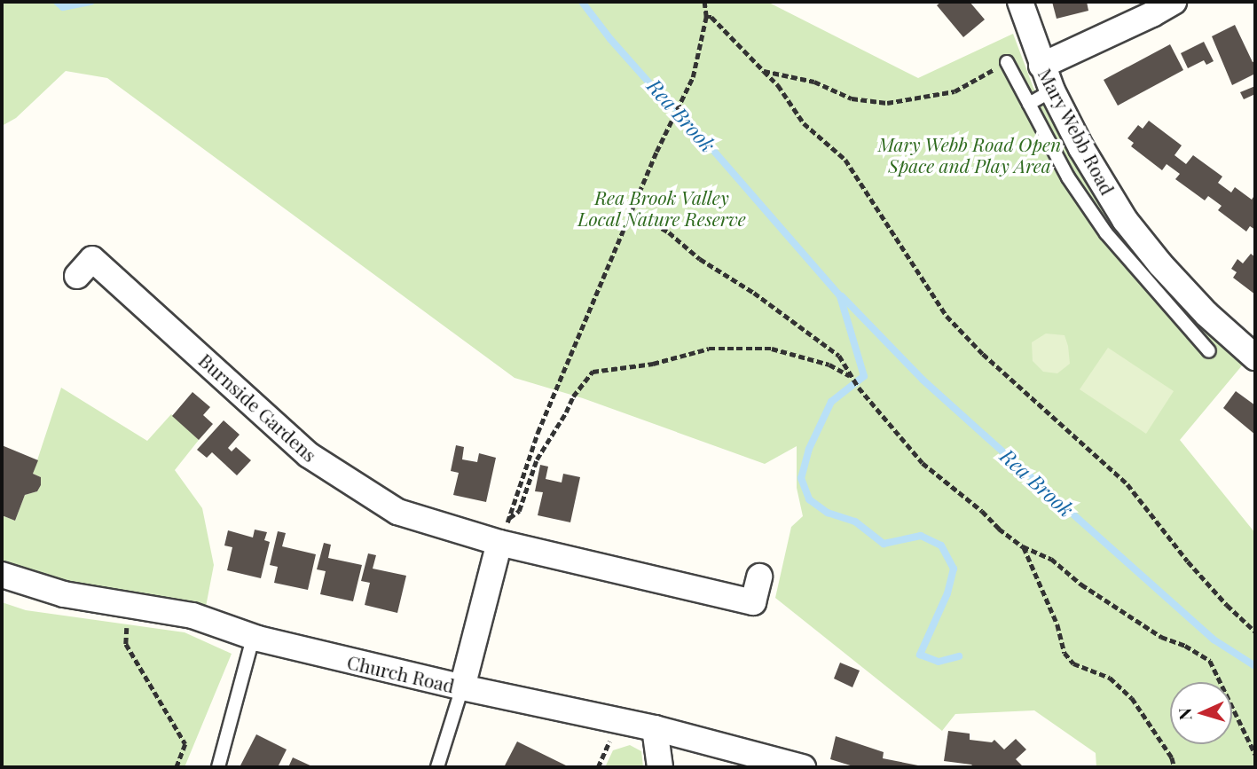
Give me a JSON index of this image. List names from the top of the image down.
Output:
{
  "streets": {
    "street": ["Mary Webb Road", "Burnside Gardens", "Church Road"]
  },
  "water": ["Rea Brook"],
  "parks": ["Mary Webb Road Open Space and Play Area", "Rea Brook Valley Local Nature Reserve"],
  "north": "left"
}
